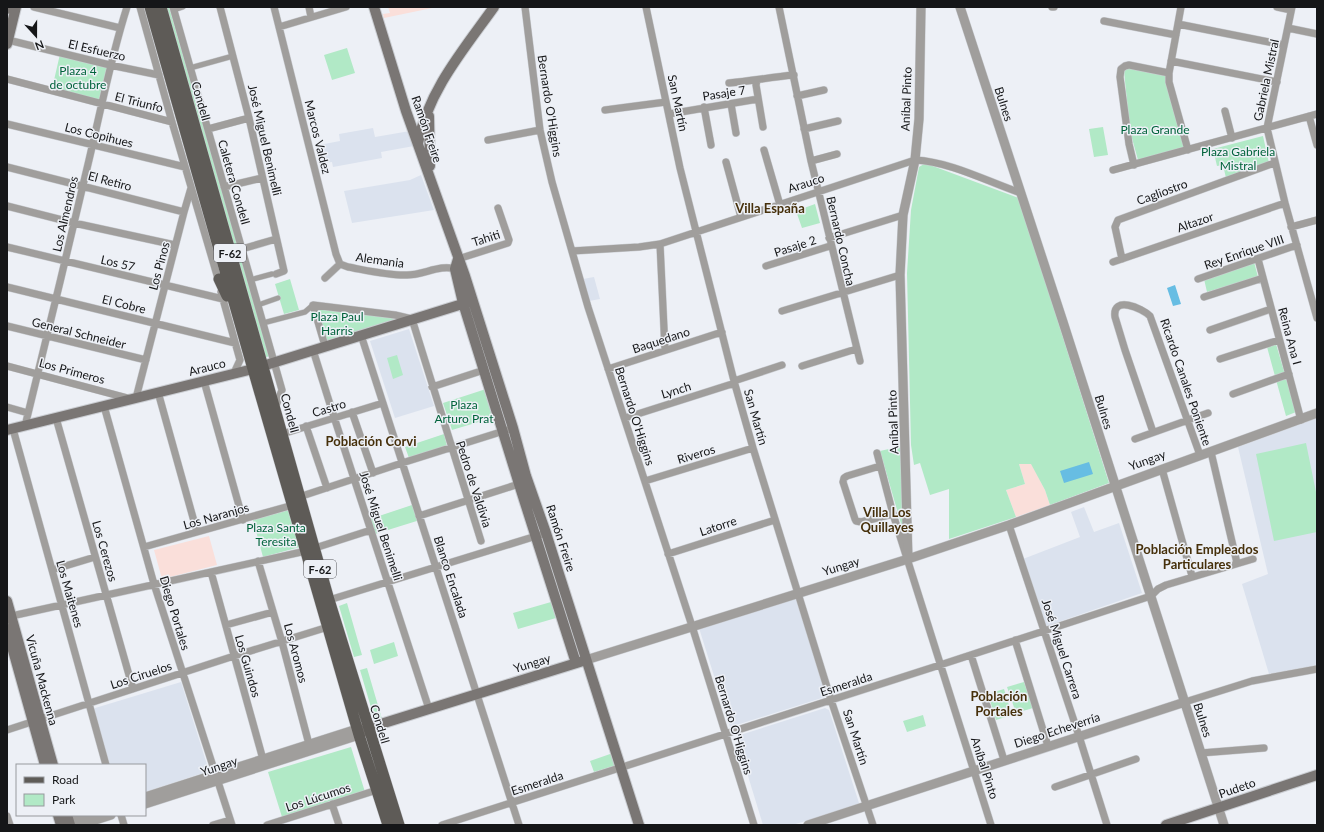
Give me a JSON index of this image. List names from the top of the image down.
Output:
{
  "streets": {
    "main road": [
      "Condell",
      "Ramón Freire",
      "Arauco",
      "F-62",
      "Yungay",
      "Vicuña Mackenna",
      "Pudeto"
    ],
    "street": [
      "El Esfuerzo",
      "Gabriela Mistral",
      "Pasaje 7",
      "Aníbal Pinto",
      "El Triunfo",
      "San Martín",
      "Bulnes",
      "Bernardo O'Higgins",
      "Los Copihues",
      "Marcos Valdez",
      "José Miguel Benimelli",
      "El Retiro",
      "Caletera Condell",
      "Cagliostro",
      "Los Almendros",
      "Altazor",
      "Tahiti",
      "Bernardo Concha",
      "Pasaje 2",
      "Rey Enrique VIII",
      "Alemania",
      "Los 57",
      "Los Pinos",
      "El Cobre",
      "General Schneider",
      "Reina Ana I",
      "Baquedano",
      "Los Primeros",
      "Ricardo Canales Poniente",
      "Lynch",
      "Castro",
      "Riveros",
      "Pedro de Valdivia",
      "Los Naranjos",
      "Latorre",
      "Los Cerezos",
      "Blanco Encalada",
      "Los Maitenes",
      "Diego Portales",
      "José Miguel Carrera",
      "Los Aromos",
      "Los Guindos",
      "Los Ciruelos",
      "Esmeralda",
      "Diego Echeverría",
      "Los Lúcumos"
    ]
  },
  "crossings": [
    ["El Esfuerzo", "Los Almendros"],
    ["Gabriela Mistral", "Cagliostro"],
    ["Gabriela Mistral", "Altazor"],
    ["Gabriela Mistral", "Rey Enrique VIII"],
    ["Pasaje 7", "San Martín"],
    ["Pasaje 7", "Bernardo Concha"],
    ["Aníbal Pinto", "Arauco"],
    ["Aníbal Pinto", "Yungay"],
    ["Aníbal Pinto", "Esmeralda"],
    ["Aníbal Pinto", "Diego Echeverría"],
    ["Condell", "Caletera Condell"],
    ["Condell", "Arauco"],
    ["Condell", "Castro"],
    ["Condell", "Yungay"],
    ["Condell", "Los Naranjos"],
    ["Condell", "Los Ciruelos"],
    ["Condell", "Los Lúcumos"],
    ["El Triunfo", "Los Almendros"],
    ["San Martín", "Arauco"],
    ["San Martín", "Baquedano"],
    ["San Martín", "Lynch"],
    ["San Martín", "Riveros"],
    ["San Martín", "Yungay"],
    ["San Martín", "Latorre"],
    ["San Martín", "Esmeralda"],
    ["San Martín", "Diego Echeverría"],
    ["Bulnes", "Arauco"],
    ["Bulnes", "Yungay"],
    ["Bulnes", "Esmeralda"],
    ["Bulnes", "Diego Echeverría"],
    ["Bulnes", "Pudeto"],
    ["Bernardo O'Higgins", "Arauco"],
    ["Bernardo O'Higgins", "Baquedano"],
    ["Bernardo O'Higgins", "Lynch"],
    ["Bernardo O'Higgins", "Riveros"],
    ["Bernardo O'Higgins", "Yungay"],
    ["Bernardo O'Higgins", "Latorre"],
    ["Bernardo O'Higgins", "Esmeralda"],
    ["Ramón Freire", "Arauco"],
    ["Ramón Freire", "Tahiti"],
    ["Ramón Freire", "Alemania"],
    ["Ramón Freire", "Yungay"],
    ["Ramón Freire", "Los Naranjos"],
    ["Ramón Freire", "Esmeralda"],
    ["Los Copihues", "Los Almendros"],
    ["Marcos Valdez", "Alemania"],
    ["José Miguel Benimelli", "Arauco"],
    ["José Miguel Benimelli", "Castro"],
    ["José Miguel Benimelli", "Yungay"],
    ["José Miguel Benimelli", "Los Naranjos"],
    ["El Retiro", "Los Almendros"],
    ["El Retiro", "Los Pinos"],
    ["Caletera Condell", "Arauco"],
    ["Arauco", "Los Almendros"],
    ["Arauco", "Bernardo Concha"],
    ["Arauco", "Los Pinos"],
    ["Arauco", "Los Primeros"],
    ["Arauco", "Pedro de Valdivia"],
    ["Arauco", "Los Cerezos"],
    ["Arauco", "Blanco Encalada"],
    ["Arauco", "Los Maitenes"],
    ["Arauco", "Diego Portales"],
    ["Cagliostro", "Altazor"],
    ["Los Almendros", "Los 57"],
    ["Los Almendros", "El Cobre"],
    ["Los Almendros", "General Schneider"],
    ["Los Almendros", "Los Primeros"],
    ["Bernardo Concha", "Pasaje 2"],
    ["Rey Enrique VIII", "Reina Ana I"],
    ["Los 57", "Los Pinos"],
    ["Los Pinos", "El Cobre"],
    ["Los Pinos", "General Schneider"],
    ["Los Pinos", "Los Primeros"],
    ["Reina Ana I", "Yungay"],
    ["Ricardo Canales Poniente", "Yungay"],
    ["Castro", "Blanco Encalada"],
    ["Yungay", "Blanco Encalada"],
    ["Yungay", "Diego Portales"],
    ["Yungay", "José Miguel Carrera"],
    ["Yungay", "Los Aromos"],
    ["Yungay", "Los Guindos"],
    ["Pedro de Valdivia", "Los Naranjos"],
    ["Los Naranjos", "Blanco Encalada"],
    ["Los Naranjos", "Diego Portales"],
    ["Los Cerezos", "Los Ciruelos"],
    ["Blanco Encalada", "Esmeralda"],
    ["Los Maitenes", "Los Ciruelos"],
    ["Diego Portales", "Los Ciruelos"],
    ["José Miguel Carrera", "Esmeralda"],
    ["José Miguel Carrera", "Diego Echeverría"],
    ["Los Aromos", "Los Ciruelos"],
    ["Los Guindos", "Los Ciruelos"],
    ["Los Ciruelos", "Vicuña Mackenna"]
  ],
  "districts": [
    "Villa España",
    "Población Corvi",
    "Villa Los Quillayes",
    "Población Empleados Particulares",
    "Población Portales"
  ],
  "parks": [
    "Plaza 4 de octubre",
    "Plaza Grande",
    "Plaza Gabriela Mistral",
    "Plaza Paul Harris",
    "Plaza Arturo Prat",
    "Plaza Santa Teresita"
  ],
  "legend": ["Road", "Park"],
  "north": "bottom"
}
